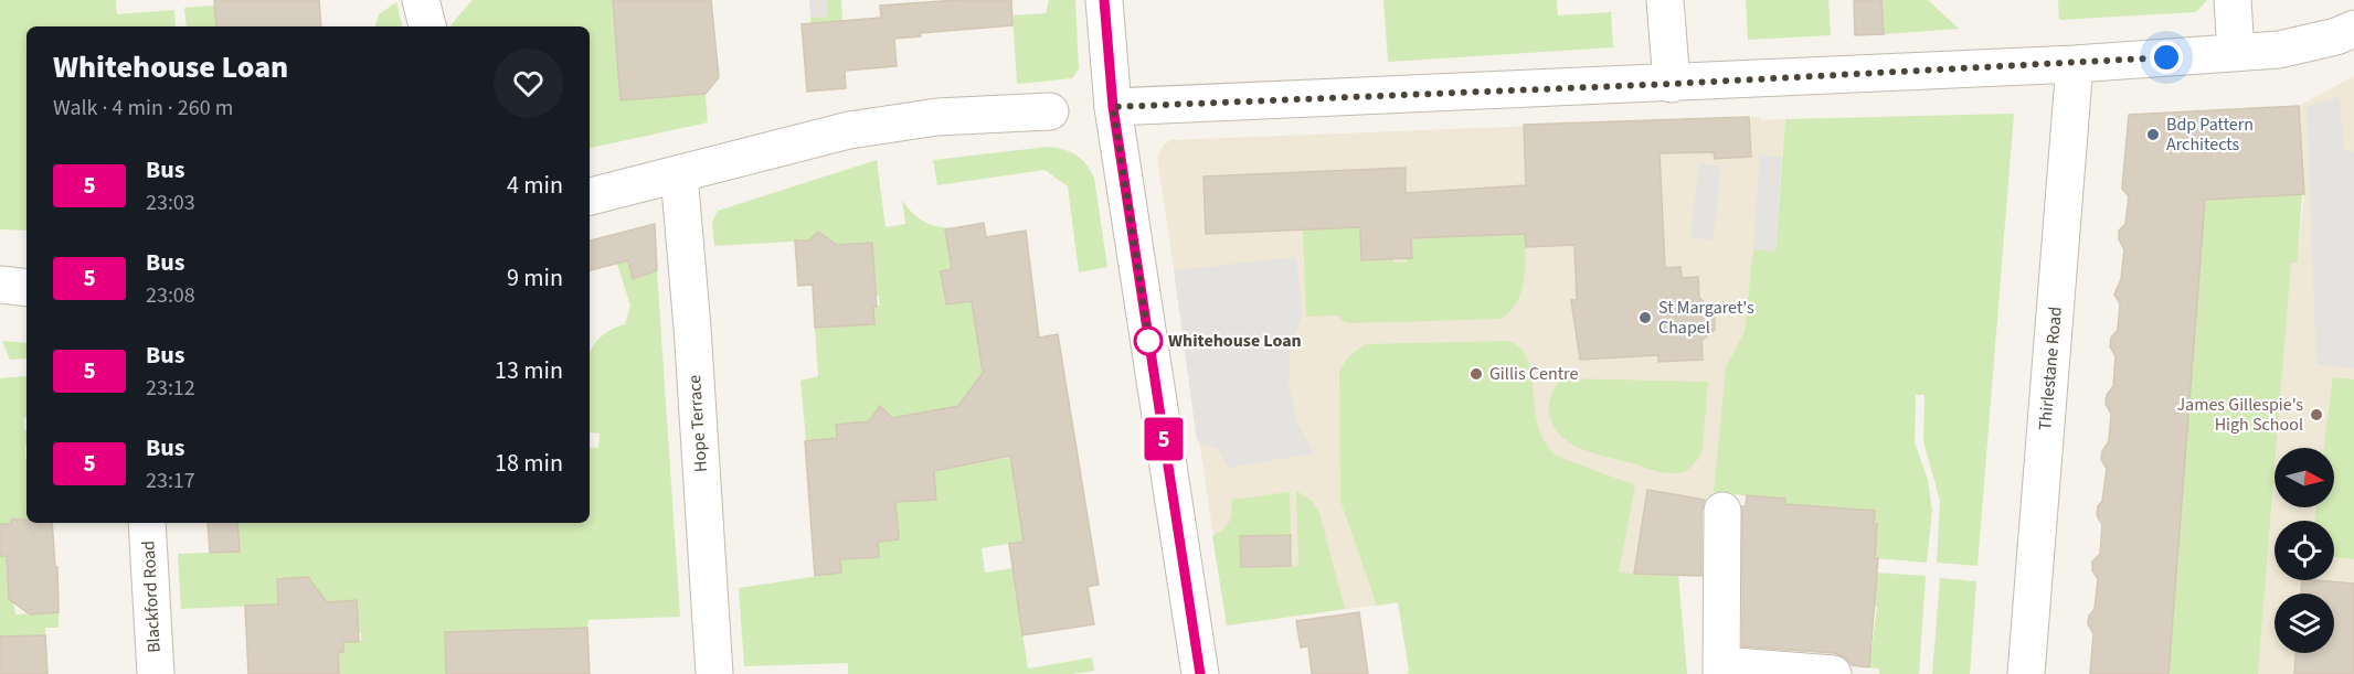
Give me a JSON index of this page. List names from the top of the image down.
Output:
{
  "streets": {
    "street": ["Thirlestane Road", "Hope Terrace", "Blackford Road"]
  },
  "places": [
    "Bdp Pattern Architects",
    "St Margaret's Chapel",
    "Whitehouse Loan",
    "Gillis Centre",
    "James Gillespie's High School"
  ],
  "lines": ["bus line 5"],
  "north": "right",
  "page": {
    "on_map": "5",
    "heading": ["Whitehouse Loan", "Walk · 4 min · 260 m"],
    "list": [
      {
        "mark": "5",
        "name": "Bus",
        "note": "23:03",
        "value": "4 min"
      },
      {
        "mark": "5",
        "name": "Bus",
        "note": "23:08",
        "value": "9 min"
      },
      {
        "mark": "5",
        "name": "Bus",
        "note": "23:12",
        "value": "13 min"
      },
      {
        "mark": "5",
        "name": "Bus",
        "note": "23:17",
        "value": "18 min"
      }
    ]
  }
}
